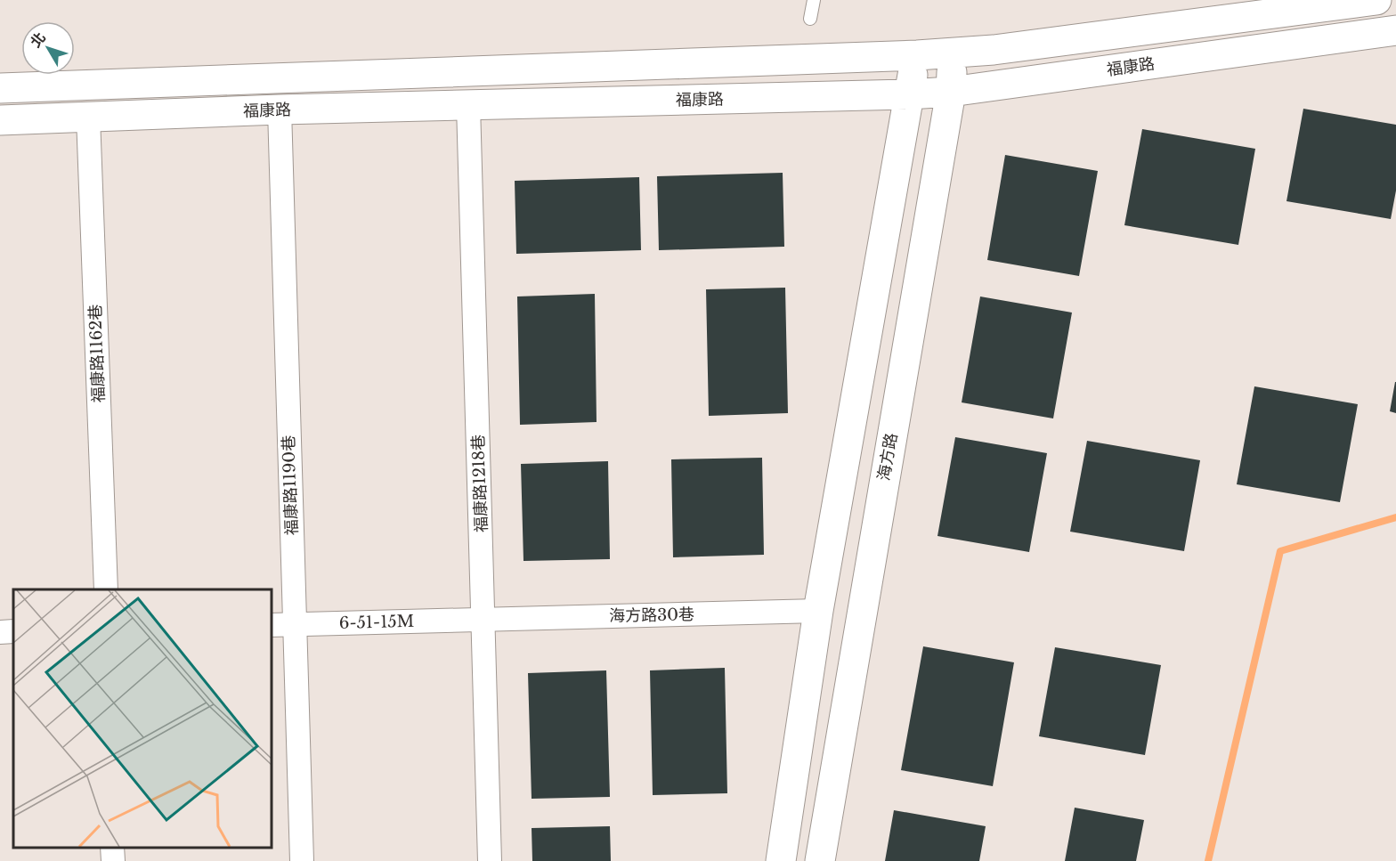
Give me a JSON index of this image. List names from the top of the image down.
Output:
{
  "streets": {
    "street": [
      "福康路",
      "福康路1162巷",
      "海方路",
      "福康路1218巷",
      "福康路1190巷",
      "海方路30巷",
      "6-51-15M"
    ]
  },
  "crossings": [
    ["福康路", "福康路1162巷"],
    ["福康路", "海方路"],
    ["福康路", "福康路1218巷"],
    ["福康路", "福康路1190巷"],
    ["福康路1218巷", "海方路30巷"],
    ["福康路1218巷", "6-51-15M"],
    ["福康路1190巷", "6-51-15M"],
    ["海方路30巷", "6-51-15M"]
  ],
  "north": "top left"
}
